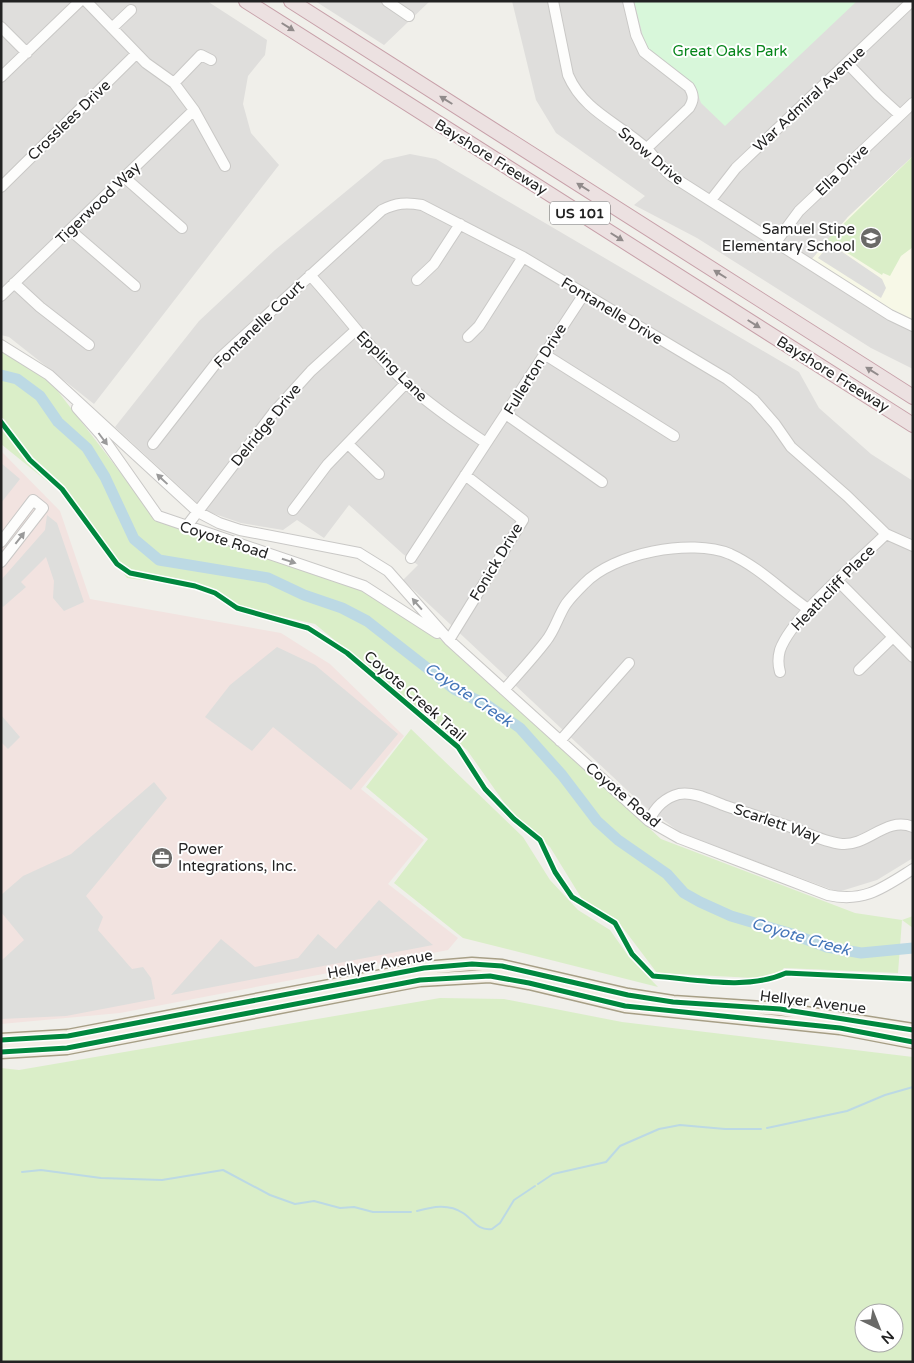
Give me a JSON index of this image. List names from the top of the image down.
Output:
{
  "streets": {
    "highway": ["Bayshore Freeway", "US 101"],
    "main road": ["Hellyer Avenue"],
    "street": [
      "War Admiral Avenue",
      "Crosslees Drive",
      "Snow Drive",
      "Ella Drive",
      "Tigerwood Way",
      "Fontanelle Drive",
      "Fontanelle Court",
      "Eppling Lane",
      "Fullerton Drive",
      "Delridge Drive",
      "Coyote Road",
      "Fonick Drive",
      "Heathcliff Place",
      "Scarlett Way"
    ],
    "cycle path": ["Coyote Creek Trail"]
  },
  "crossings": [
    ["War Admiral Avenue", "Snow Drive"],
    ["Snow Drive", "Ella Drive"],
    ["Fontanelle Drive", "Fontanelle Court"],
    ["Fontanelle Drive", "Eppling Lane"],
    ["Fontanelle Drive", "Fullerton Drive"],
    ["Fontanelle Drive", "Heathcliff Place"],
    ["Fontanelle Court", "Eppling Lane"],
    ["Eppling Lane", "Fullerton Drive"],
    ["Eppling Lane", "Delridge Drive"],
    ["Fullerton Drive", "Fonick Drive"],
    ["Delridge Drive", "Coyote Road"],
    ["Coyote Road", "Fonick Drive"],
    ["Coyote Road", "Scarlett Way"]
  ],
  "water": ["Coyote Creek"],
  "parks": ["Great Oaks Park"],
  "places": {
    "school or university": ["Samuel Stipe Elementary School"],
    "office": ["Power Integrations, Inc."]
  },
  "north": "bottom right"
}
